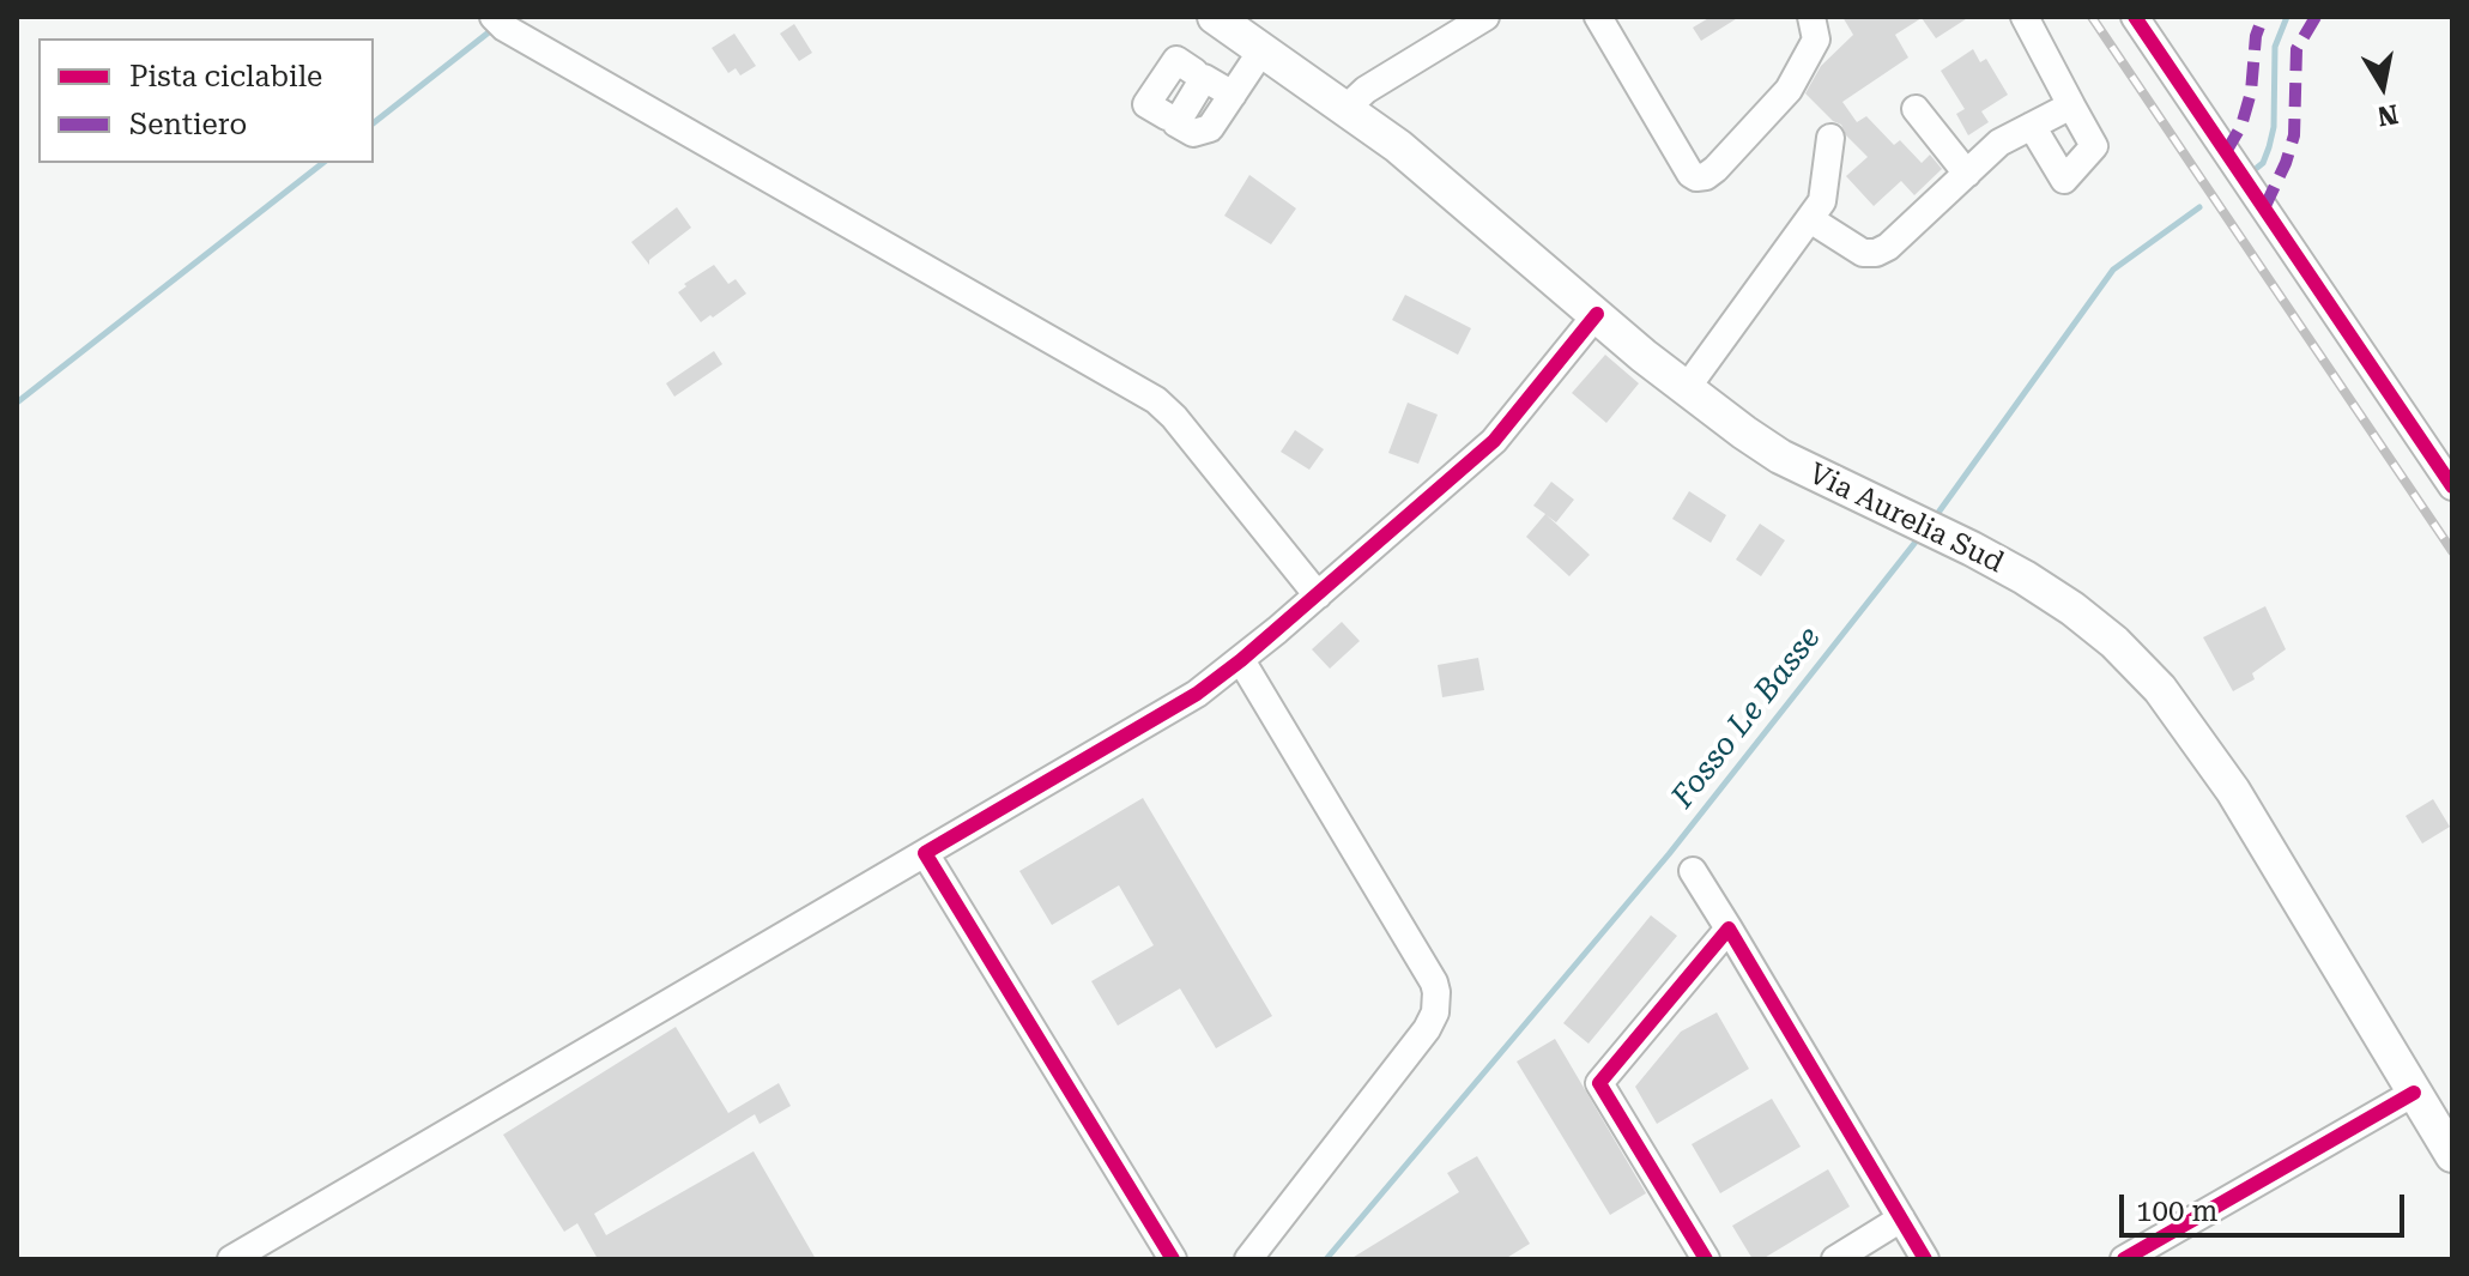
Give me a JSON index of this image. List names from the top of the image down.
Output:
{
  "streets": {
    "main road": ["Via Aurelia Sud"]
  },
  "water": ["Fosso Le Basse"],
  "legend": ["Pista ciclabile", "Sentiero"],
  "scale_bar": "100 m",
  "north": "bottom"
}
